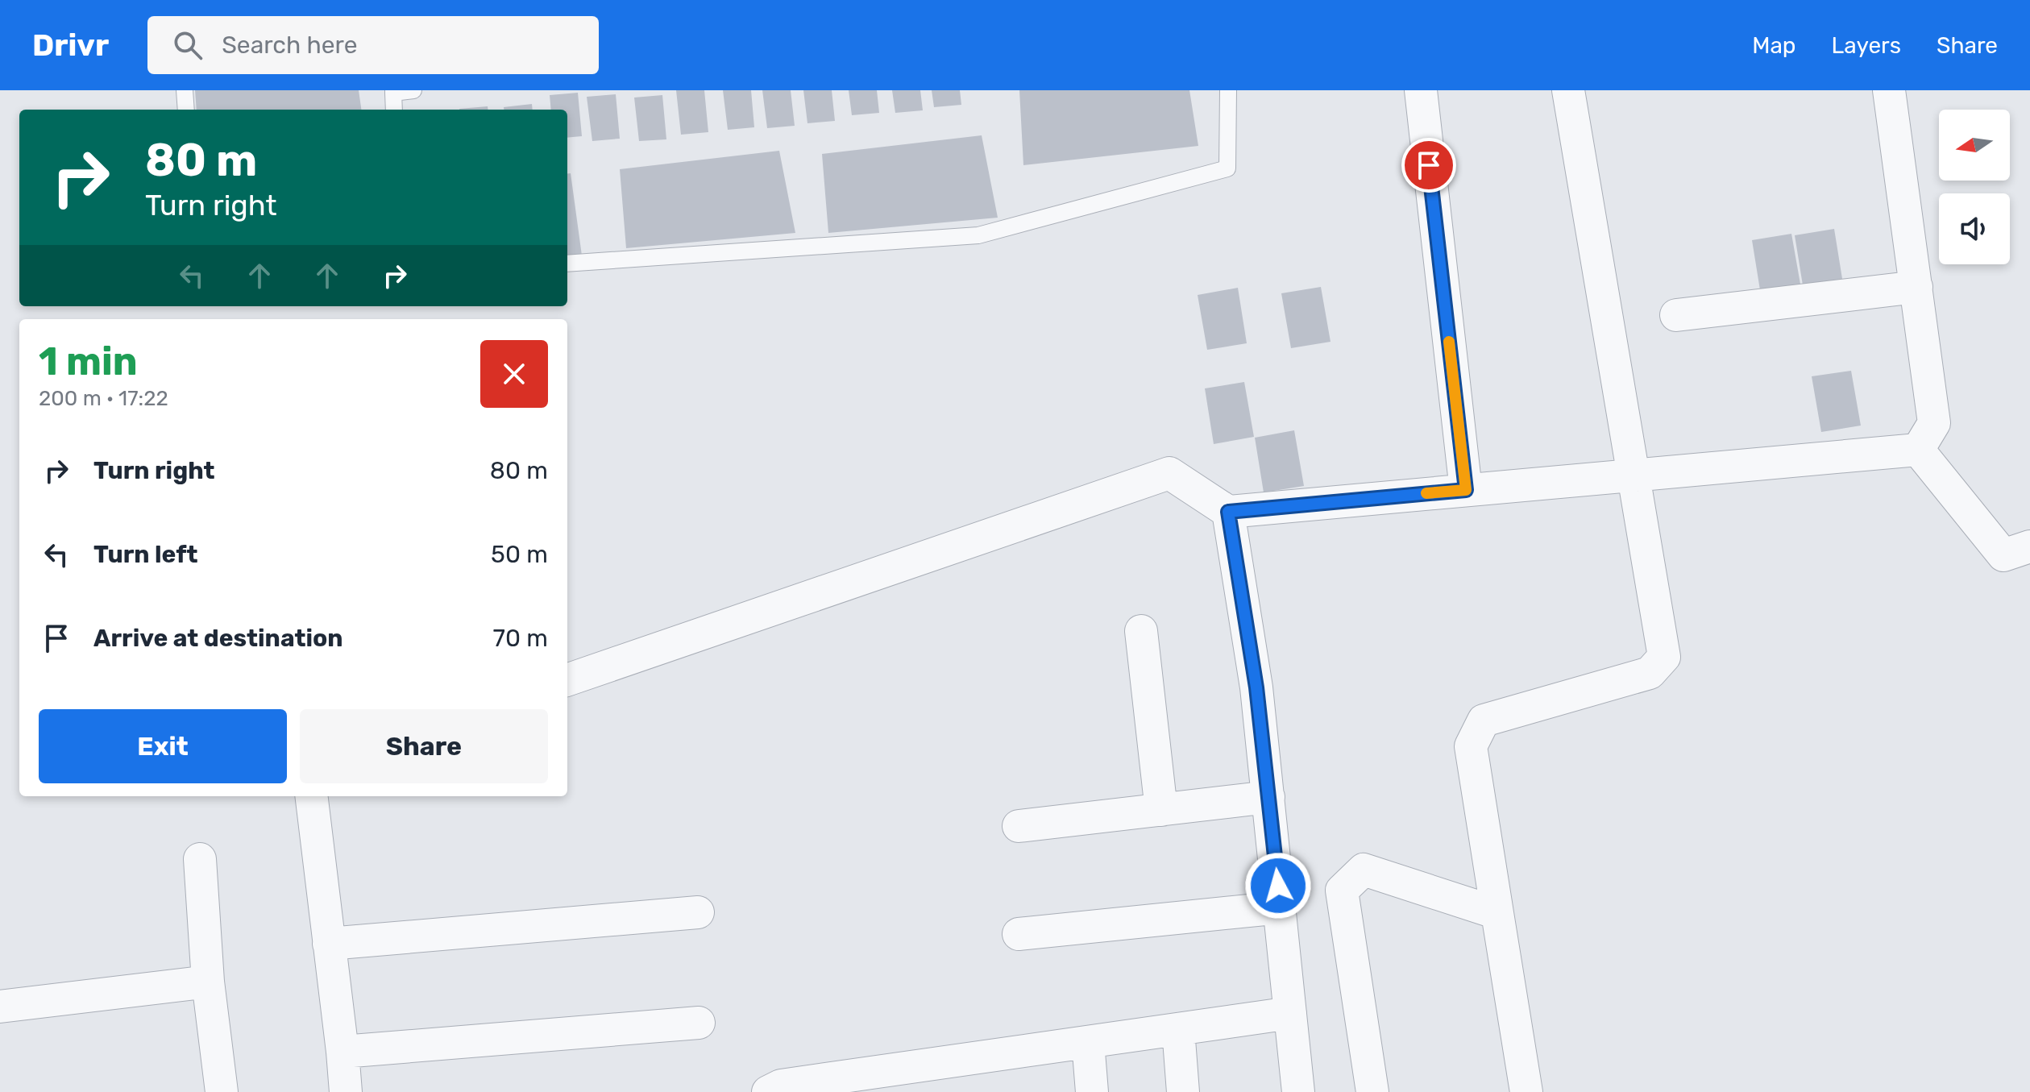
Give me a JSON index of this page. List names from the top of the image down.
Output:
{
  "north": "left",
  "page": {
    "header": "Drivr",
    "search": "Search here",
    "nav": ["Map", "Layers", "Share"],
    "turn": ["80 m", "Turn right"],
    "heading": ["1 min", "200 m · 17:22"],
    "list": [
      {
        "name": "Turn right",
        "value": "80 m"
      },
      {
        "name": "Turn left",
        "value": "50 m"
      },
      {
        "name": "Arrive at destination",
        "value": "70 m"
      }
    ],
    "buttons": ["Exit", "Share"]
  }
}
